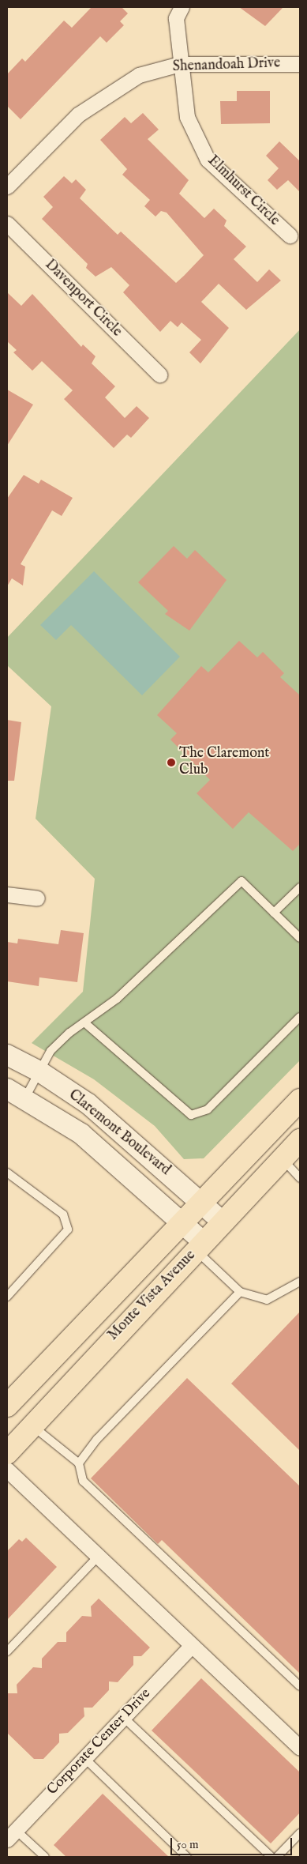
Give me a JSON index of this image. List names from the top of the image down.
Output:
{
  "streets": {
    "main road": ["Claremont Boulevard", "Monte Vista Avenue"],
    "street": [
      "Shenandoah Drive",
      "Elmhurst Circle",
      "Davenport Circle",
      "Corporate Center Drive"
    ]
  },
  "crossings": [
    ["Shenandoah Drive", "Elmhurst Circle"],
    ["Claremont Boulevard", "Monte Vista Avenue"]
  ],
  "places": ["The Claremont Club"],
  "scale_bar": "50 m"
}
